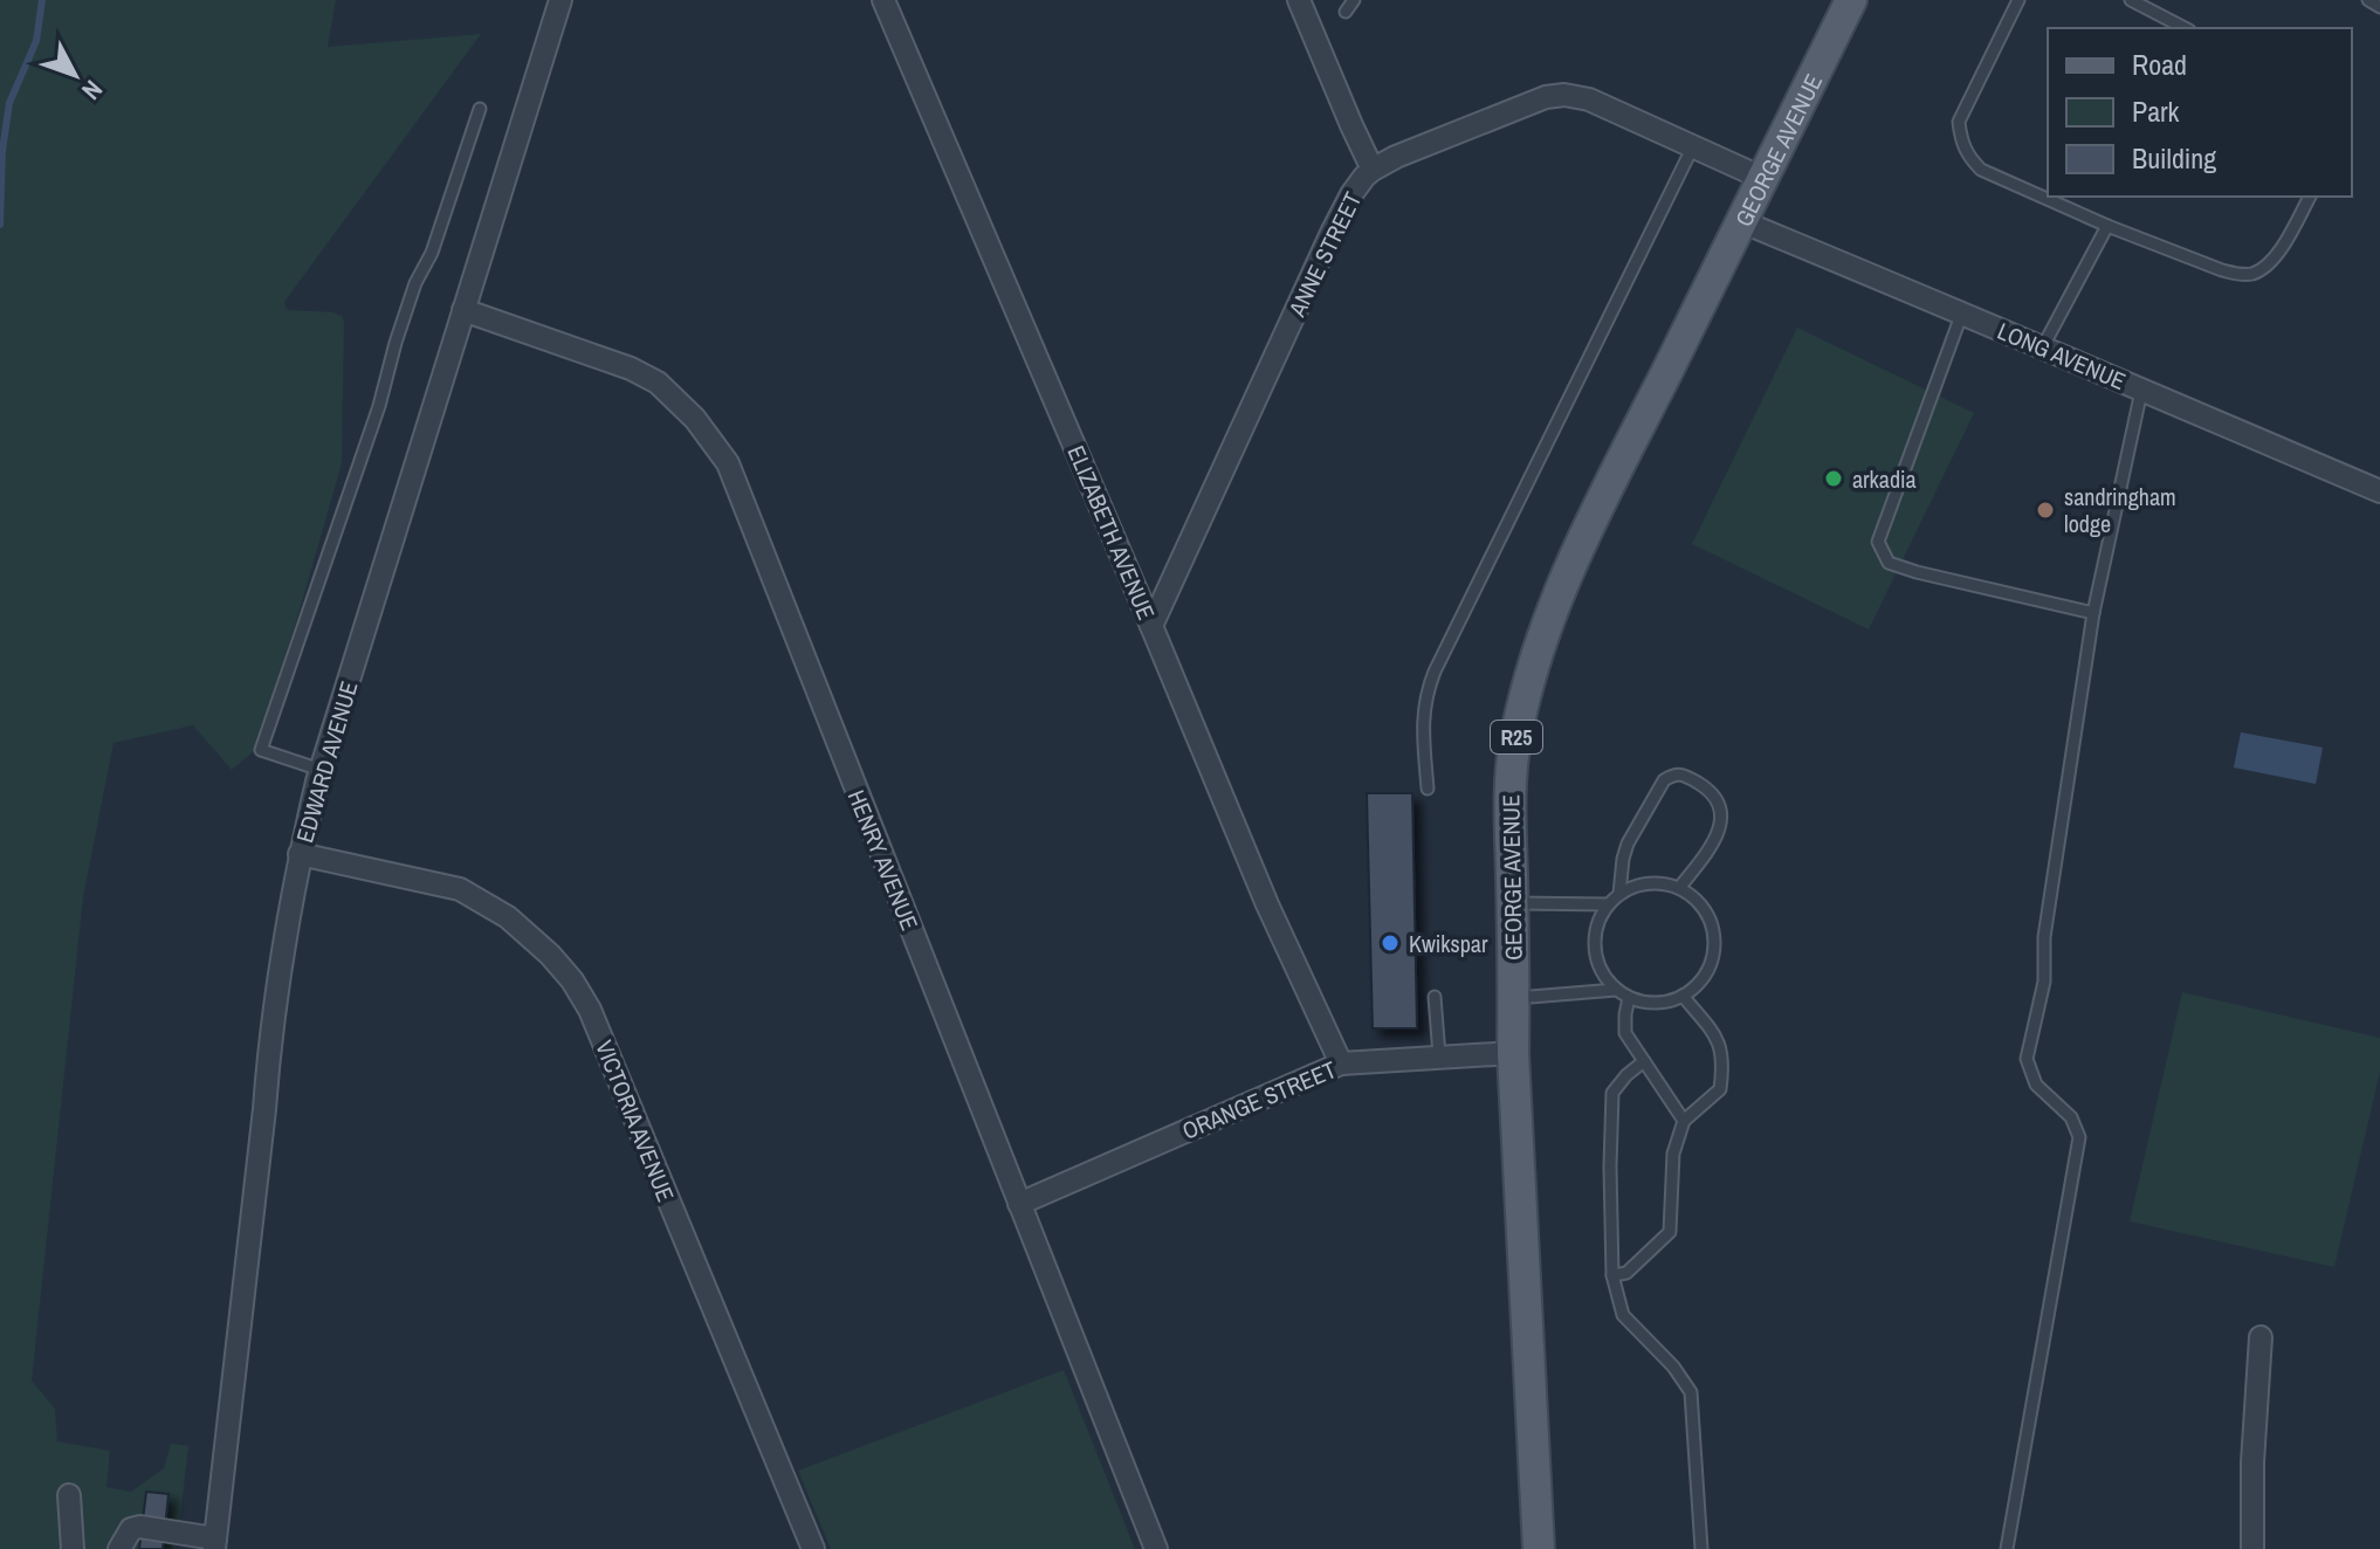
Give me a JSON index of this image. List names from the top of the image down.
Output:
{
  "streets": {
    "main road": ["GEORGE AVENUE", "R25"],
    "street": [
      "ANNE STREET",
      "LONG AVENUE",
      "ELIZABETH AVENUE",
      "EDWARD AVENUE",
      "HENRY AVENUE",
      "ORANGE STREET",
      "VICTORIA AVENUE"
    ]
  },
  "crossings": [
    ["GEORGE AVENUE", "ANNE STREET"],
    ["GEORGE AVENUE", "LONG AVENUE"],
    ["GEORGE AVENUE", "ORANGE STREET"],
    ["ANNE STREET", "ELIZABETH AVENUE"],
    ["ELIZABETH AVENUE", "ORANGE STREET"],
    ["EDWARD AVENUE", "HENRY AVENUE"],
    ["EDWARD AVENUE", "VICTORIA AVENUE"],
    ["HENRY AVENUE", "ORANGE STREET"]
  ],
  "places": ["arkadia", "sandringham lodge", "Kwikspar"],
  "legend": ["Road", "Park", "Building"],
  "north": "bottom right"
}
